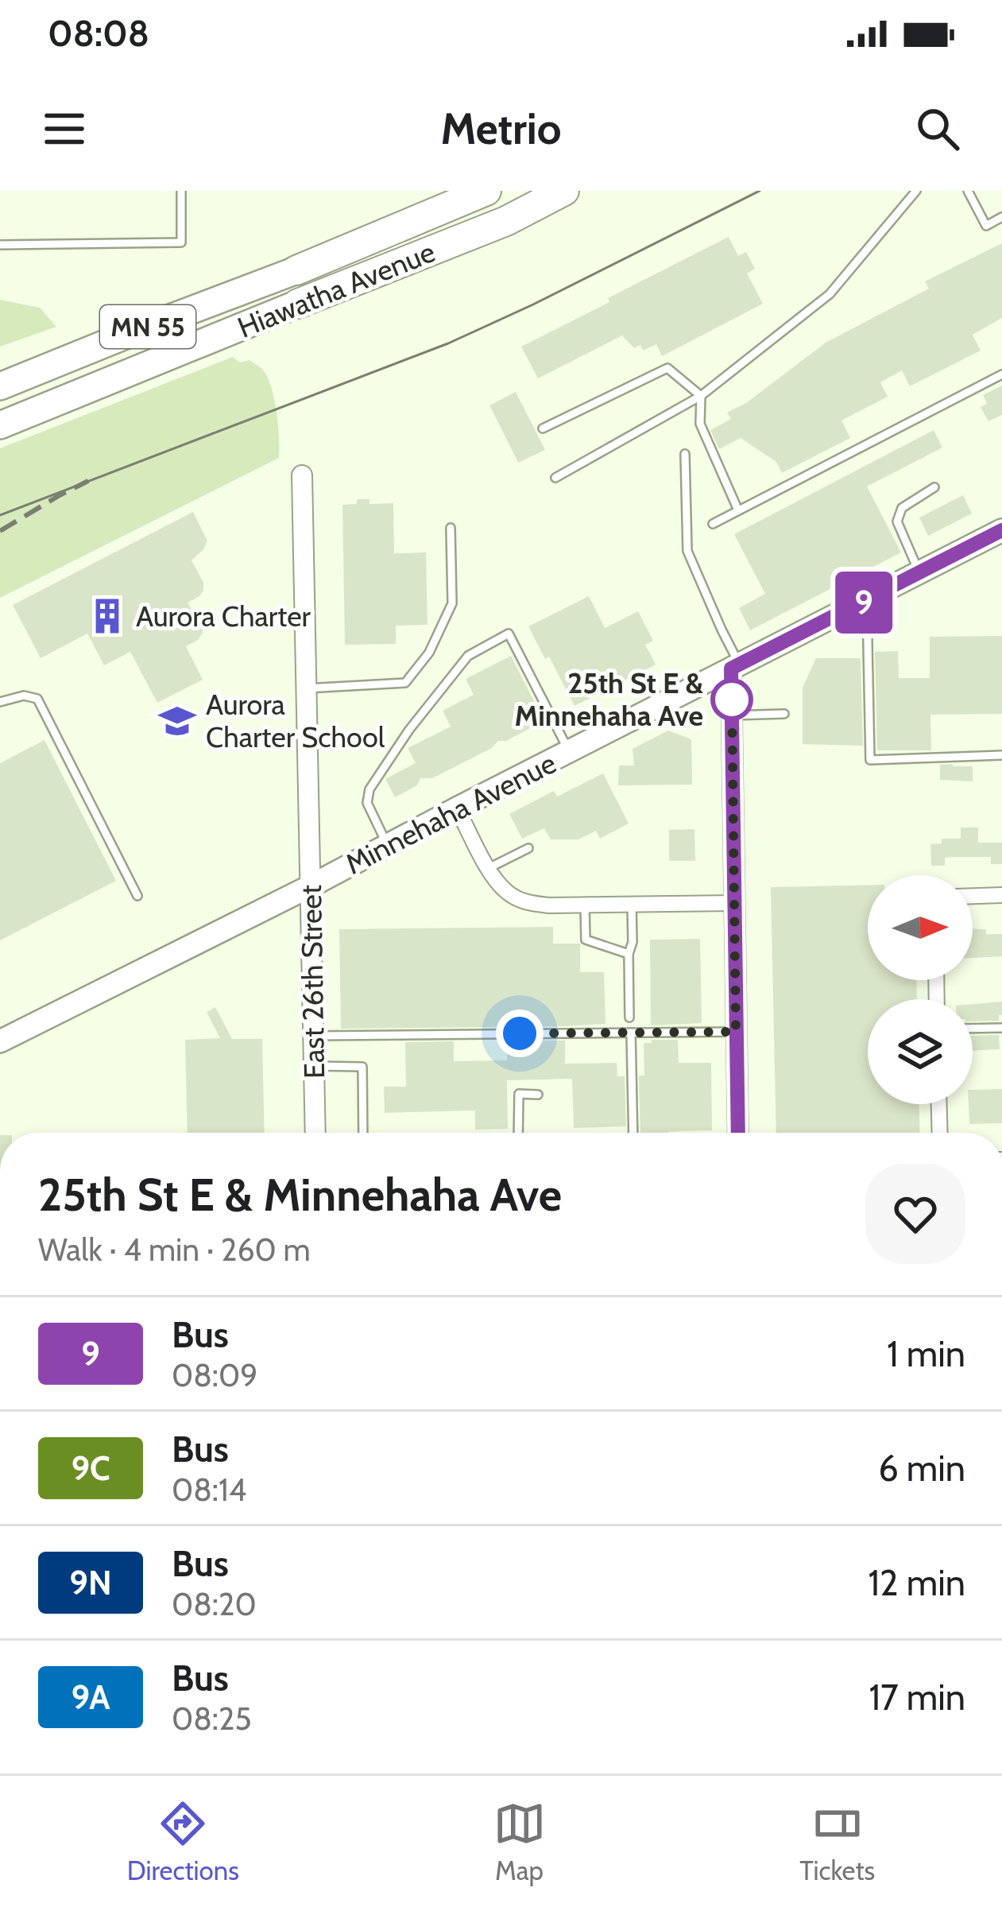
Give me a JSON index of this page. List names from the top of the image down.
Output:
{
  "streets": {
    "highway": ["Hiawatha Avenue", "MN 55"],
    "main road": ["Minnehaha Avenue"],
    "street": ["East 26th Street"]
  },
  "crossings": [
    ["Minnehaha Avenue", "East 26th Street"]
  ],
  "places": {
    "building": ["Aurora Charter"],
    "other": ["25th St E & Minnehaha Ave"],
    "school or university": ["Aurora Charter School"]
  },
  "lines": ["bus line 9"],
  "north": "right",
  "page": {
    "status": "08:08",
    "header": "Metrio",
    "on_map": "9",
    "heading": ["25th St E & Minnehaha Ave", "Walk · 4 min · 260 m"],
    "list": [
      {
        "mark": "9",
        "name": "Bus",
        "note": "08:09",
        "value": "1 min"
      },
      {
        "mark": "9C",
        "name": "Bus",
        "note": "08:14",
        "value": "6 min"
      },
      {
        "mark": "9N",
        "name": "Bus",
        "note": "08:20",
        "value": "12 min"
      },
      {
        "mark": "9A",
        "name": "Bus",
        "note": "08:25",
        "value": "17 min"
      }
    ],
    "tabs": ["Directions", "Map", "Tickets"]
  }
}
